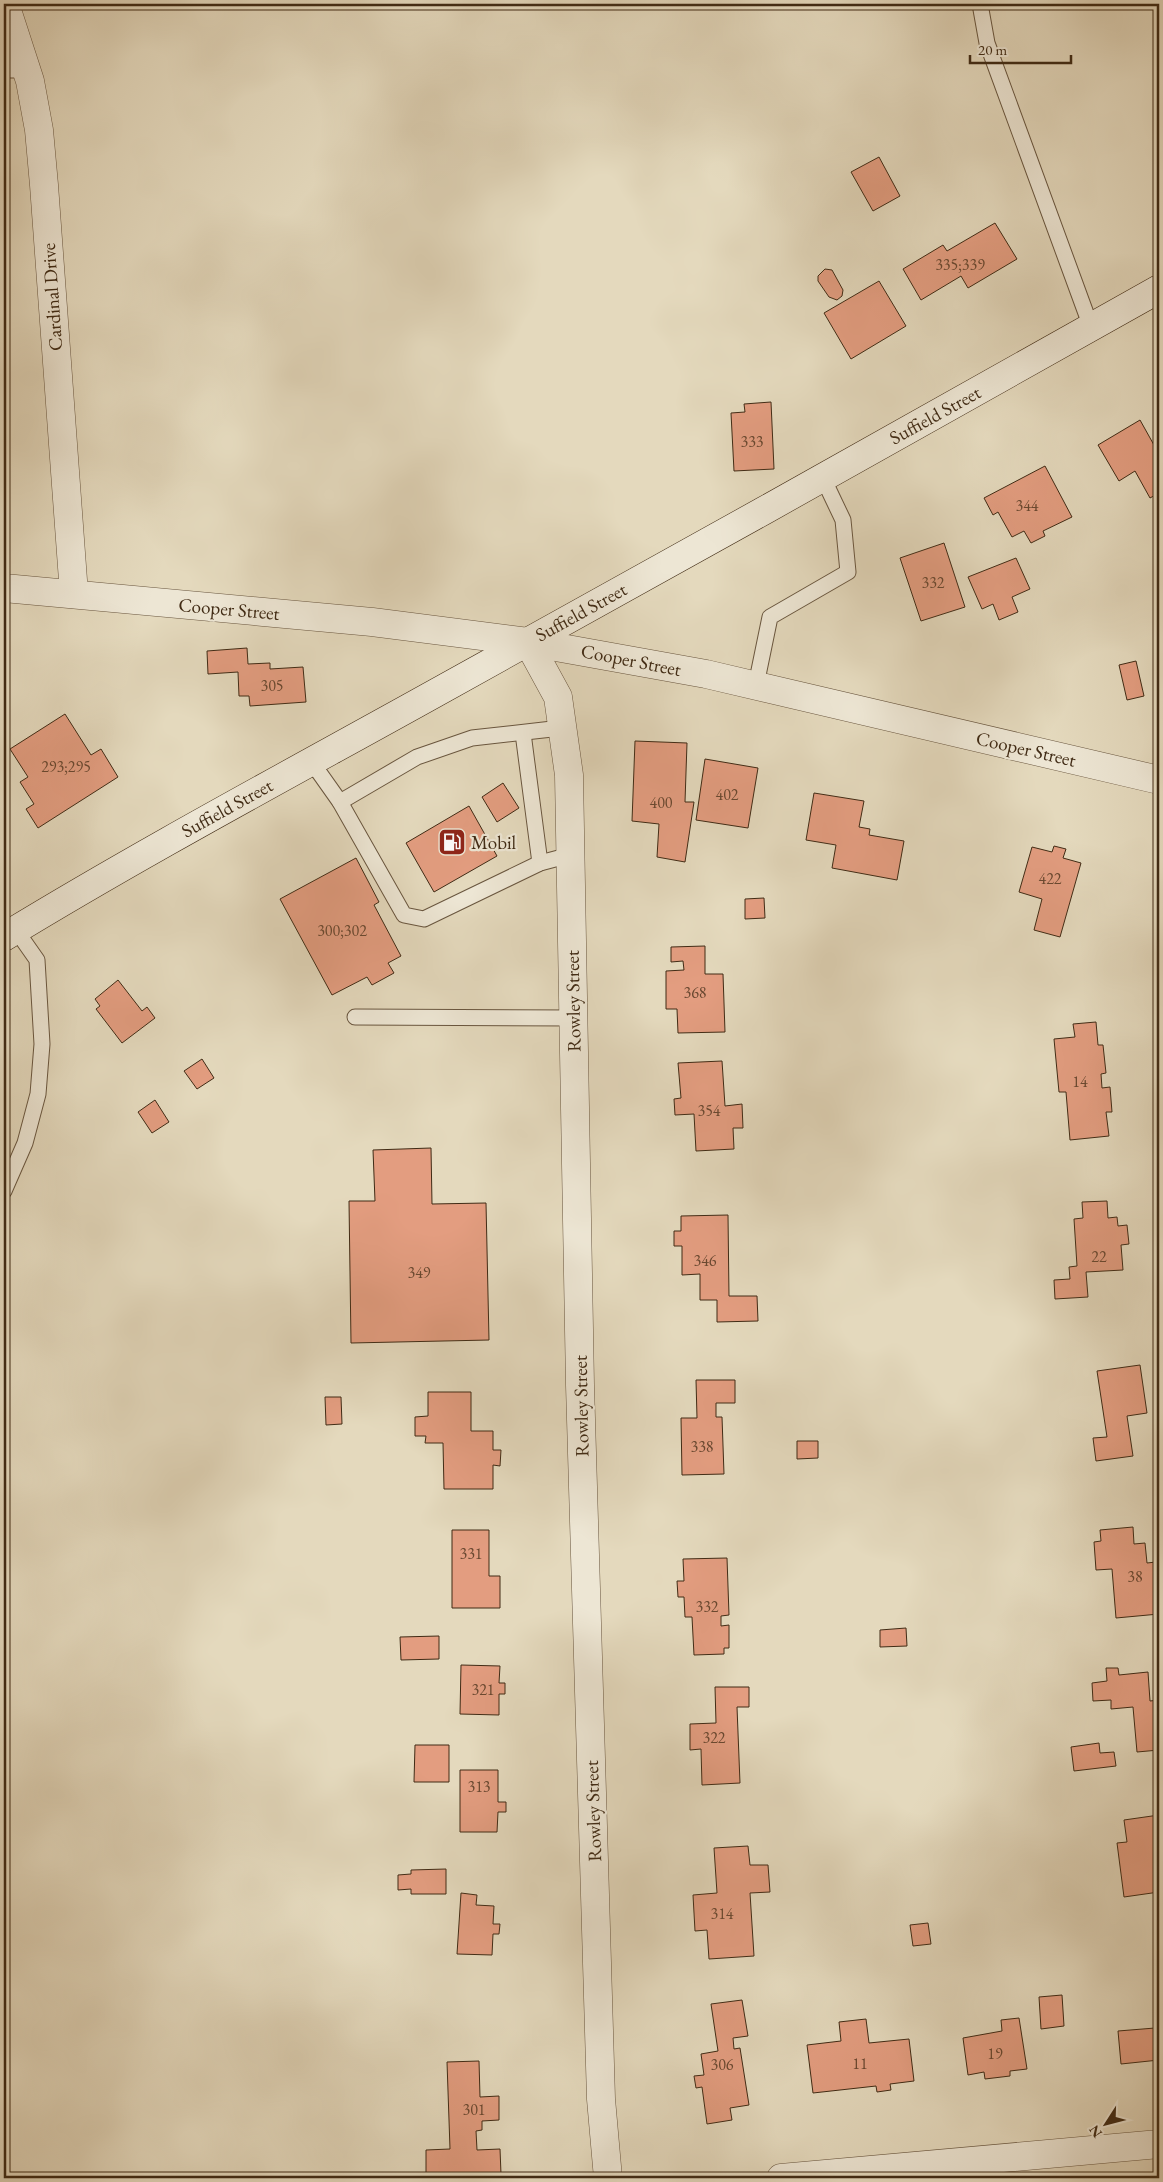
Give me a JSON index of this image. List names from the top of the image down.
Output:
{
  "streets": {
    "street": [
      "Cardinal Drive",
      "Suffield Street",
      "Cooper Street",
      "Rowley Street"
    ]
  },
  "crossings": [
    ["Cardinal Drive", "Cooper Street"],
    ["Suffield Street", "Cooper Street"],
    ["Suffield Street", "Rowley Street"],
    ["Cooper Street", "Rowley Street"]
  ],
  "places": {
    "fuel station": ["Mobil"]
  },
  "house_numbers": [
    "335;339",
    "333",
    "344",
    "332",
    "305",
    "293;295",
    "402",
    "400",
    "422",
    "300;302",
    "368",
    "14",
    "354",
    "22",
    "346",
    "349",
    "338",
    "331",
    "38",
    "332",
    "321",
    "322",
    "313",
    "314",
    "19",
    "11",
    "306",
    "301"
  ],
  "scale_bar": "20 m",
  "north": "bottom left"
}
